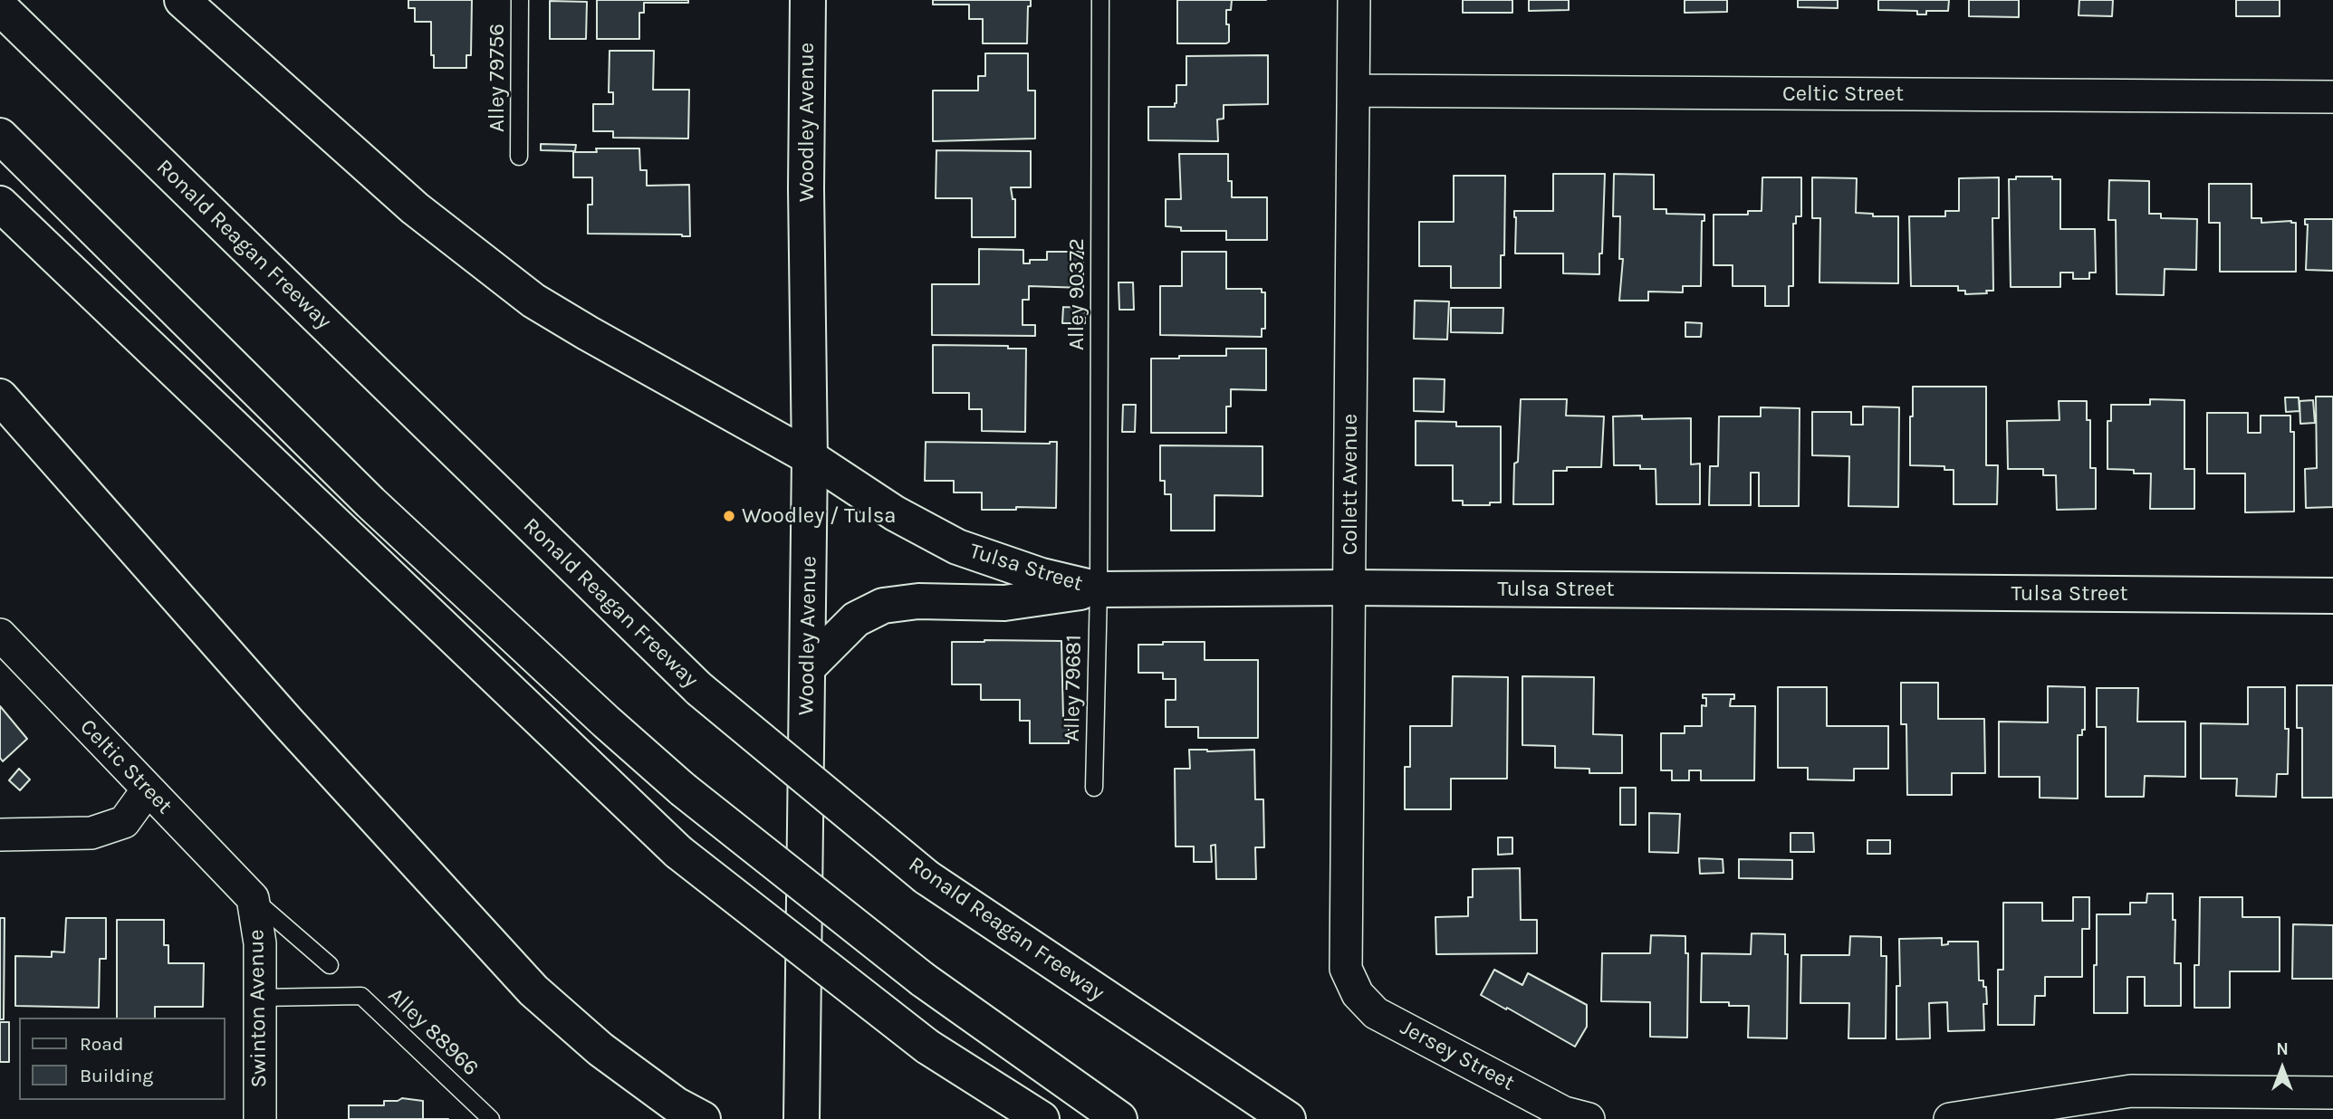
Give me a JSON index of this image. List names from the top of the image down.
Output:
{
  "streets": {
    "main road": ["Woodley Avenue", "Ronald Reagan Freeway", "Tulsa Street"],
    "street": [
      "Celtic Street",
      "Collett Avenue",
      "Swinton Avenue",
      "Jersey Street"
    ],
    "lane": [
      "Alley 79756",
      "Alley 90372",
      "Alley 79681",
      "Alley 88966"
    ]
  },
  "crossings": [
    ["Celtic Street", "Collett Avenue"],
    ["Celtic Street", "Swinton Avenue"],
    ["Woodley Avenue", "Tulsa Street"],
    ["Alley 90372", "Tulsa Street"],
    ["Alley 90372", "Alley 79681"],
    ["Collett Avenue", "Tulsa Street"],
    ["Collett Avenue", "Jersey Street"],
    ["Tulsa Street", "Alley 79681"],
    ["Swinton Avenue", "Alley 88966"]
  ],
  "places": ["Woodley / Tulsa"],
  "legend": ["Road", "Building"],
  "north": "top"
}
